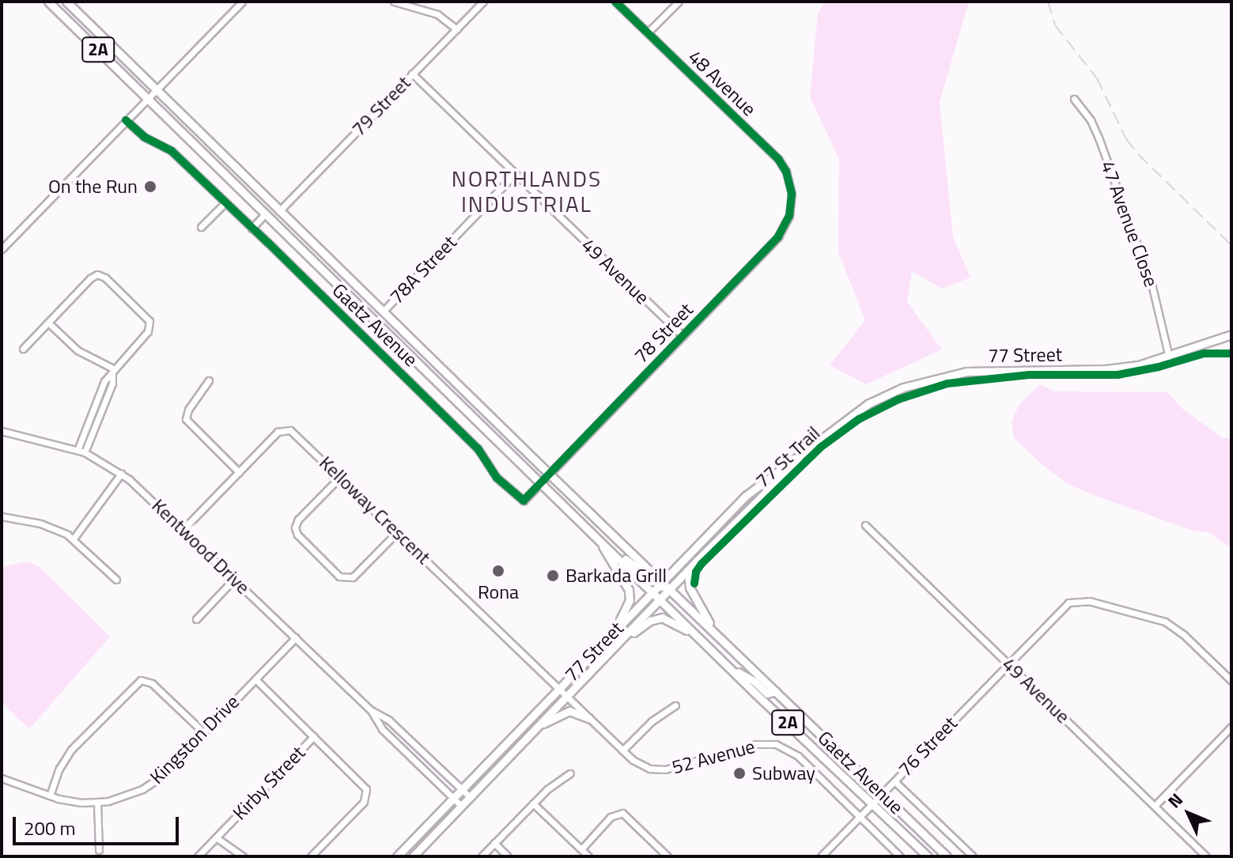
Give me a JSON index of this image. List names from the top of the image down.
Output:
{
  "streets": {
    "main road": ["2A", "Gaetz Avenue", "77 Street"],
    "street": [
      "48 Avenue",
      "79 Street",
      "47 Avenue Close",
      "78A Street",
      "49 Avenue",
      "78 Street",
      "Kelloway Crescent",
      "Kentwood Drive",
      "Kingston Drive",
      "76 Street",
      "52 Avenue",
      "Kirby Street"
    ],
    "cycle path": ["77 St Trail"]
  },
  "crossings": [
    ["48 Avenue", "78 Street"],
    ["79 Street", "49 Avenue"],
    ["79 Street", "Gaetz Avenue"],
    ["47 Avenue Close", "77 Street"],
    ["78A Street", "49 Avenue"],
    ["78A Street", "Gaetz Avenue"],
    ["49 Avenue", "78 Street"],
    ["49 Avenue", "76 Street"],
    ["Gaetz Avenue", "78 Street"],
    ["Gaetz Avenue", "77 Street"],
    ["Gaetz Avenue", "76 Street"],
    ["77 Street", "Kelloway Crescent"],
    ["77 Street", "Kentwood Drive"],
    ["77 Street", "52 Avenue"],
    ["Kelloway Crescent", "Kentwood Drive"],
    ["Kelloway Crescent", "52 Avenue"],
    ["Kentwood Drive", "Kingston Drive"],
    ["76 Street", "52 Avenue"]
  ],
  "districts": ["NORTHLANDS INDUSTRIAL"],
  "places": [
    "On the Run",
    "Rona",
    "Barkada Grill",
    "Subway"
  ],
  "scale_bar": "200 m",
  "north": "top left"
}
